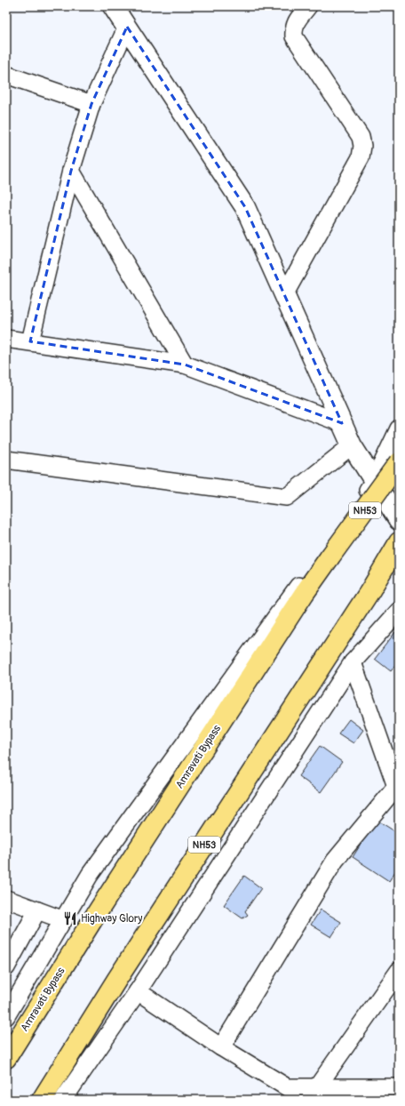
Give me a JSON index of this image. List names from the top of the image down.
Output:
{
  "streets": {
    "highway": ["NH53", "Amravati Bypass"]
  },
  "places": {
    "restaurant": ["Highway Glory"]
  }
}
